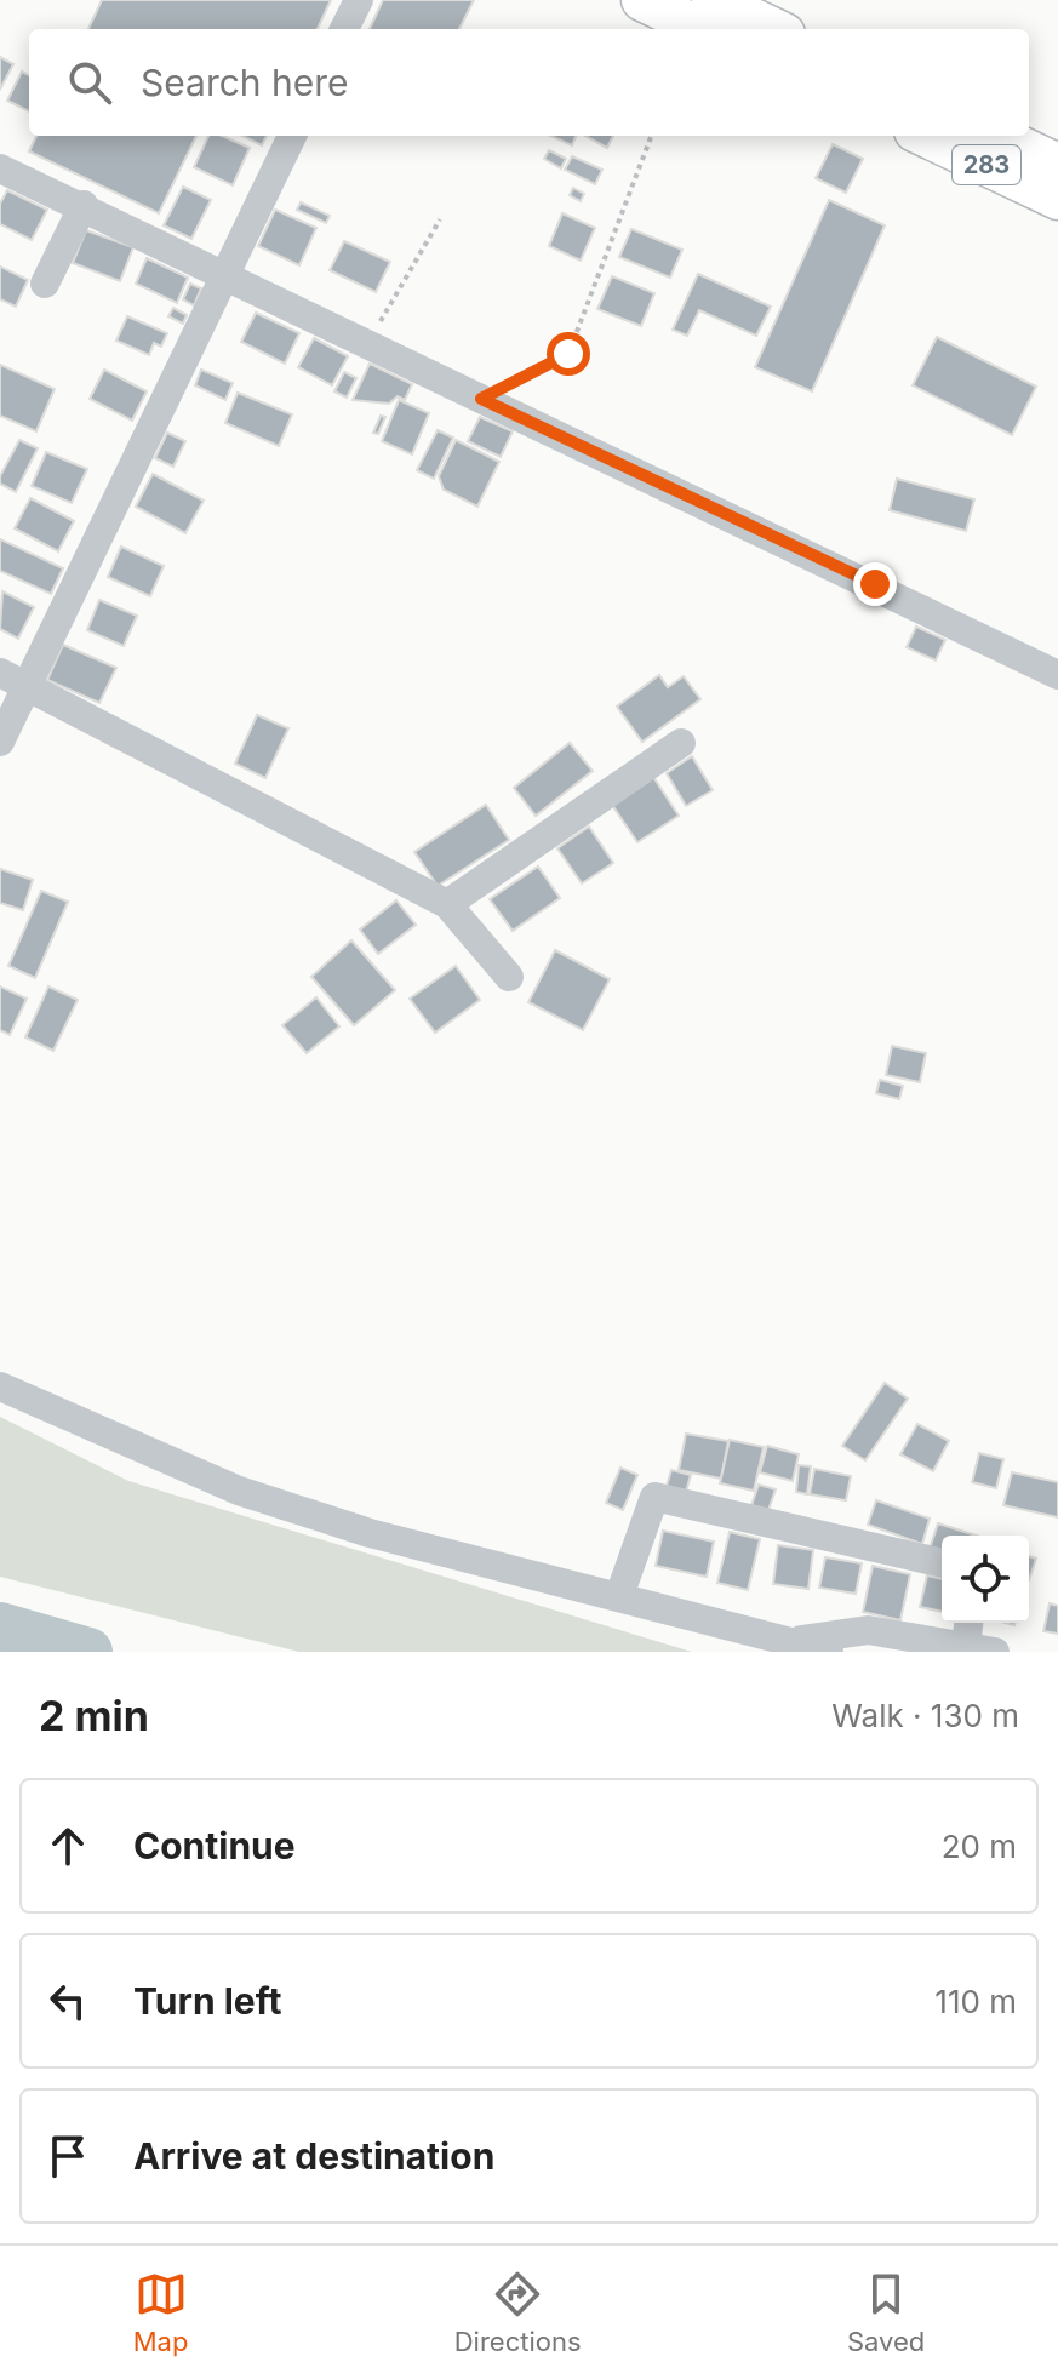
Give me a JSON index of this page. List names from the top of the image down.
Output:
{
  "streets": {
    "highway": ["283"]
  },
  "page": {
    "search": "Search here",
    "heading": ["2 min", "Walk · 130 m"],
    "list": [
      ["Continue", "20 m"],
      ["Turn left", "110 m"],
      "Arrive at destination"
    ],
    "nav": ["Map", "Directions", "Saved"]
  }
}
